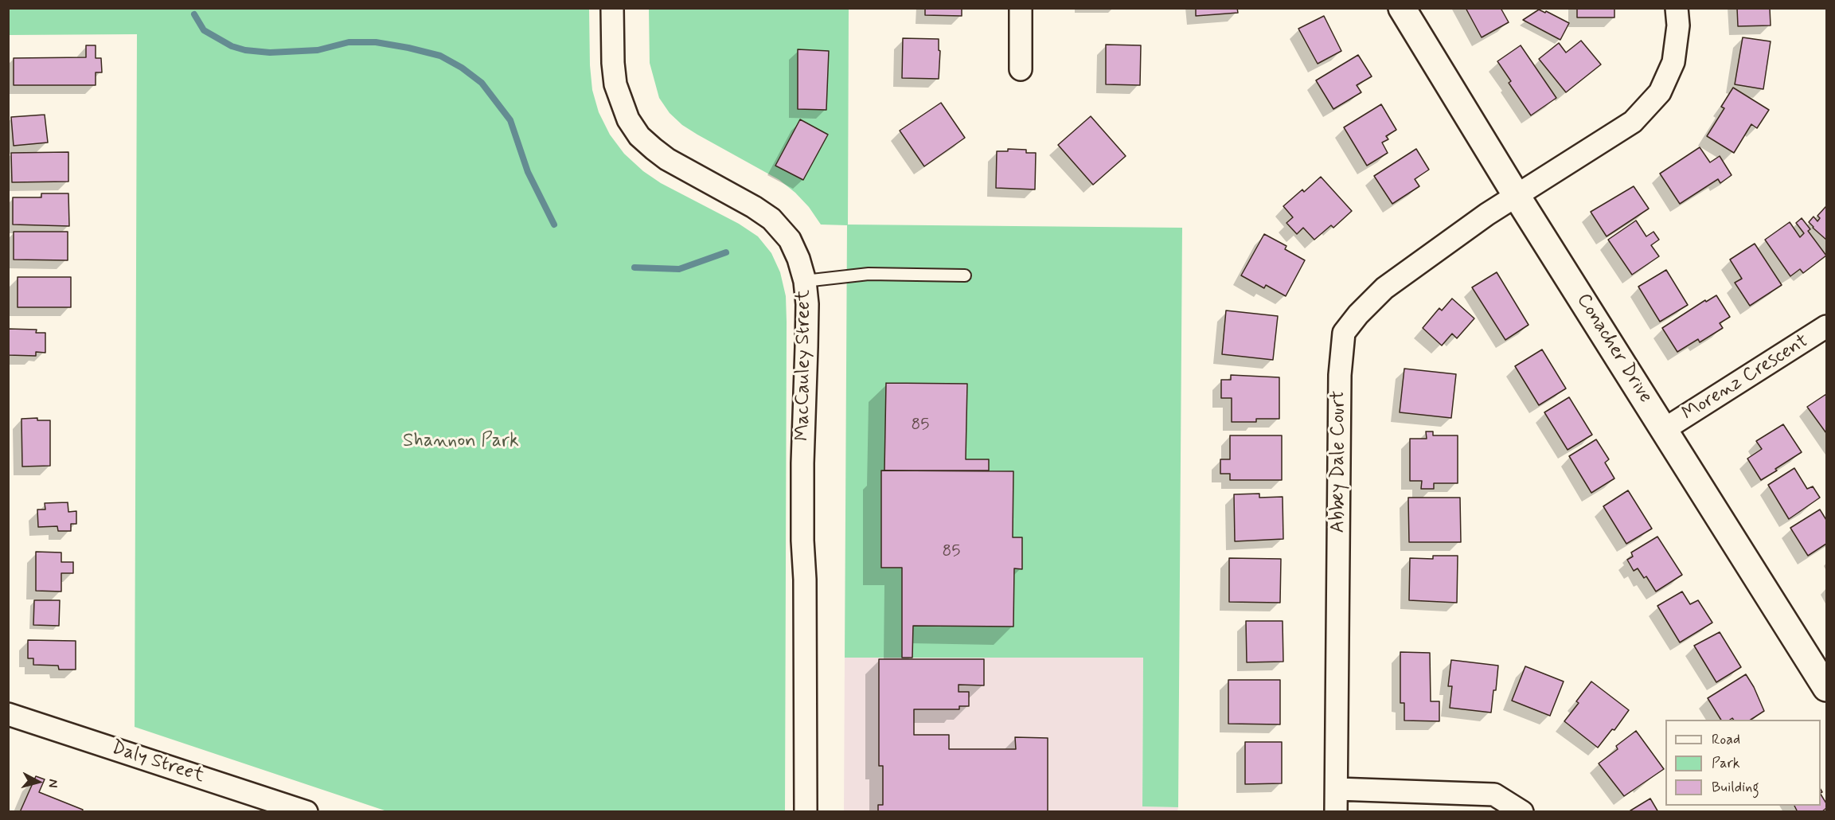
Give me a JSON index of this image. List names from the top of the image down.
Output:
{
  "streets": {
    "street": [
      "Conacher Drive",
      "MacCauley Street",
      "Morenz Crescent",
      "Abbey Dale Court",
      "Daly Street"
    ]
  },
  "crossings": [
    ["Conacher Drive", "Morenz Crescent"],
    ["Conacher Drive", "Abbey Dale Court"]
  ],
  "parks": ["Shannon Park"],
  "house_numbers": ["85", "85"],
  "legend": ["Road", "Park", "Building"],
  "north": "right"
}
